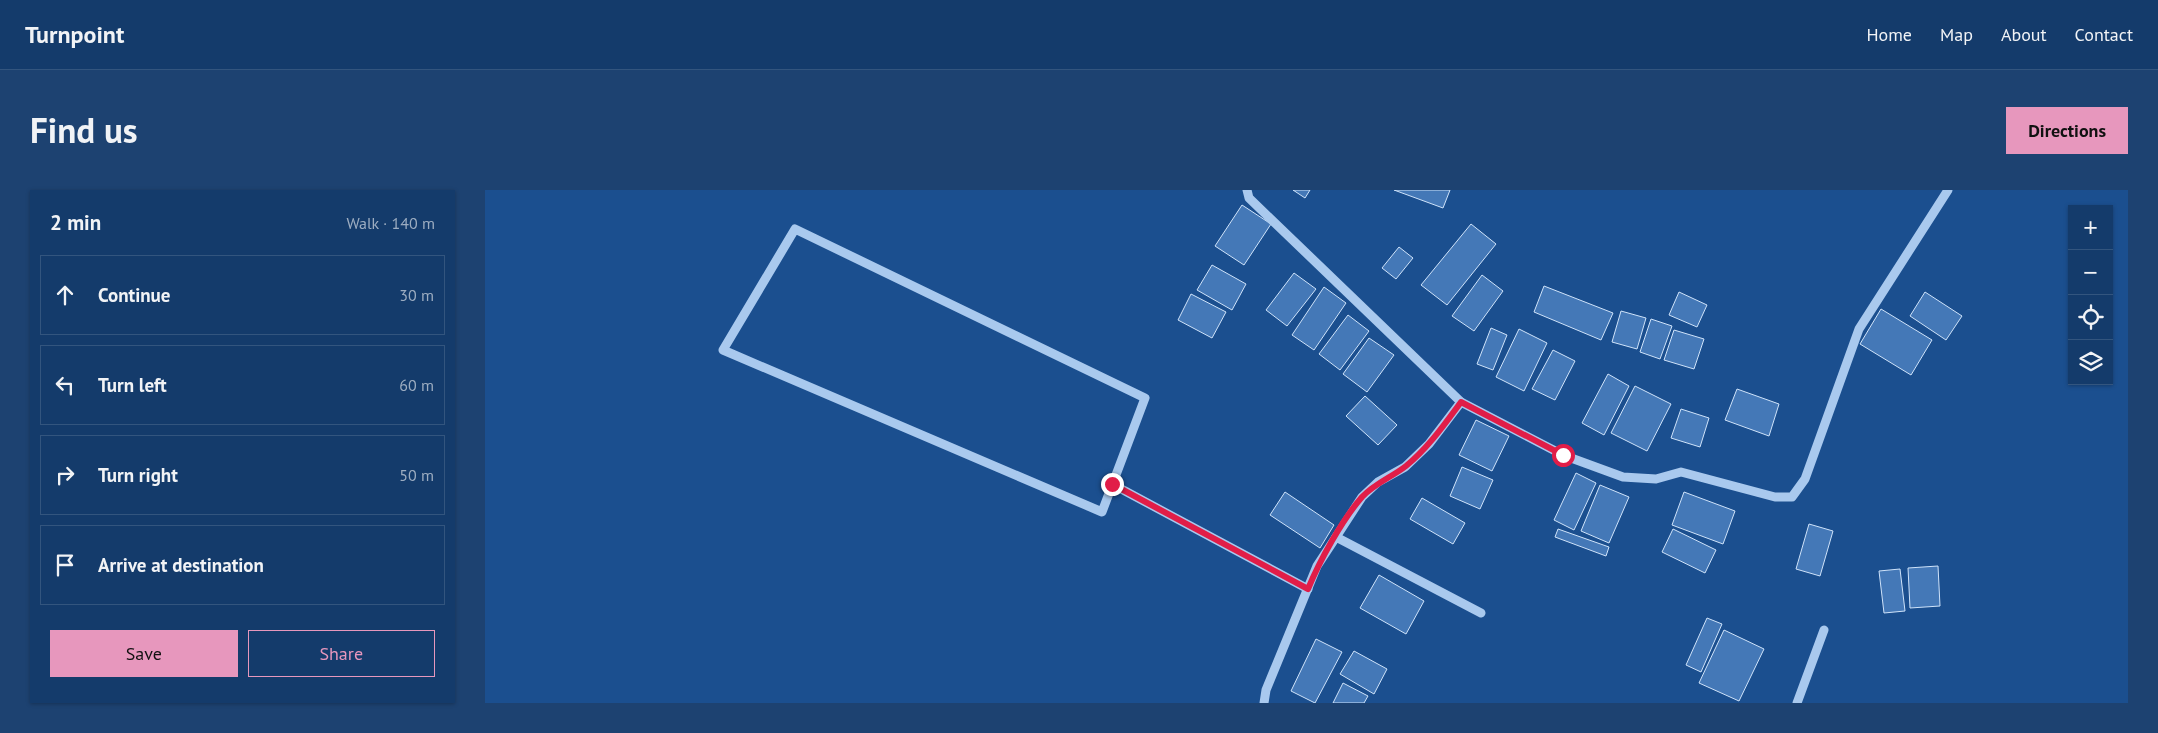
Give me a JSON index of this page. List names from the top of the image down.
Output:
{
  "page": {
    "header": "Turnpoint",
    "nav": [
      "Home",
      "Map",
      "About",
      "Contact"
    ],
    "title": "Find us",
    "buttons": [
      "Directions",
      ["Save", "Share"]
    ],
    "heading": ["2 min", "Walk · 140 m"],
    "map_buttons": ["+", "−"],
    "list": [
      ["Continue", "30 m"],
      ["Turn left", "60 m"],
      ["Turn right", "50 m"],
      "Arrive at destination"
    ]
  }
}
